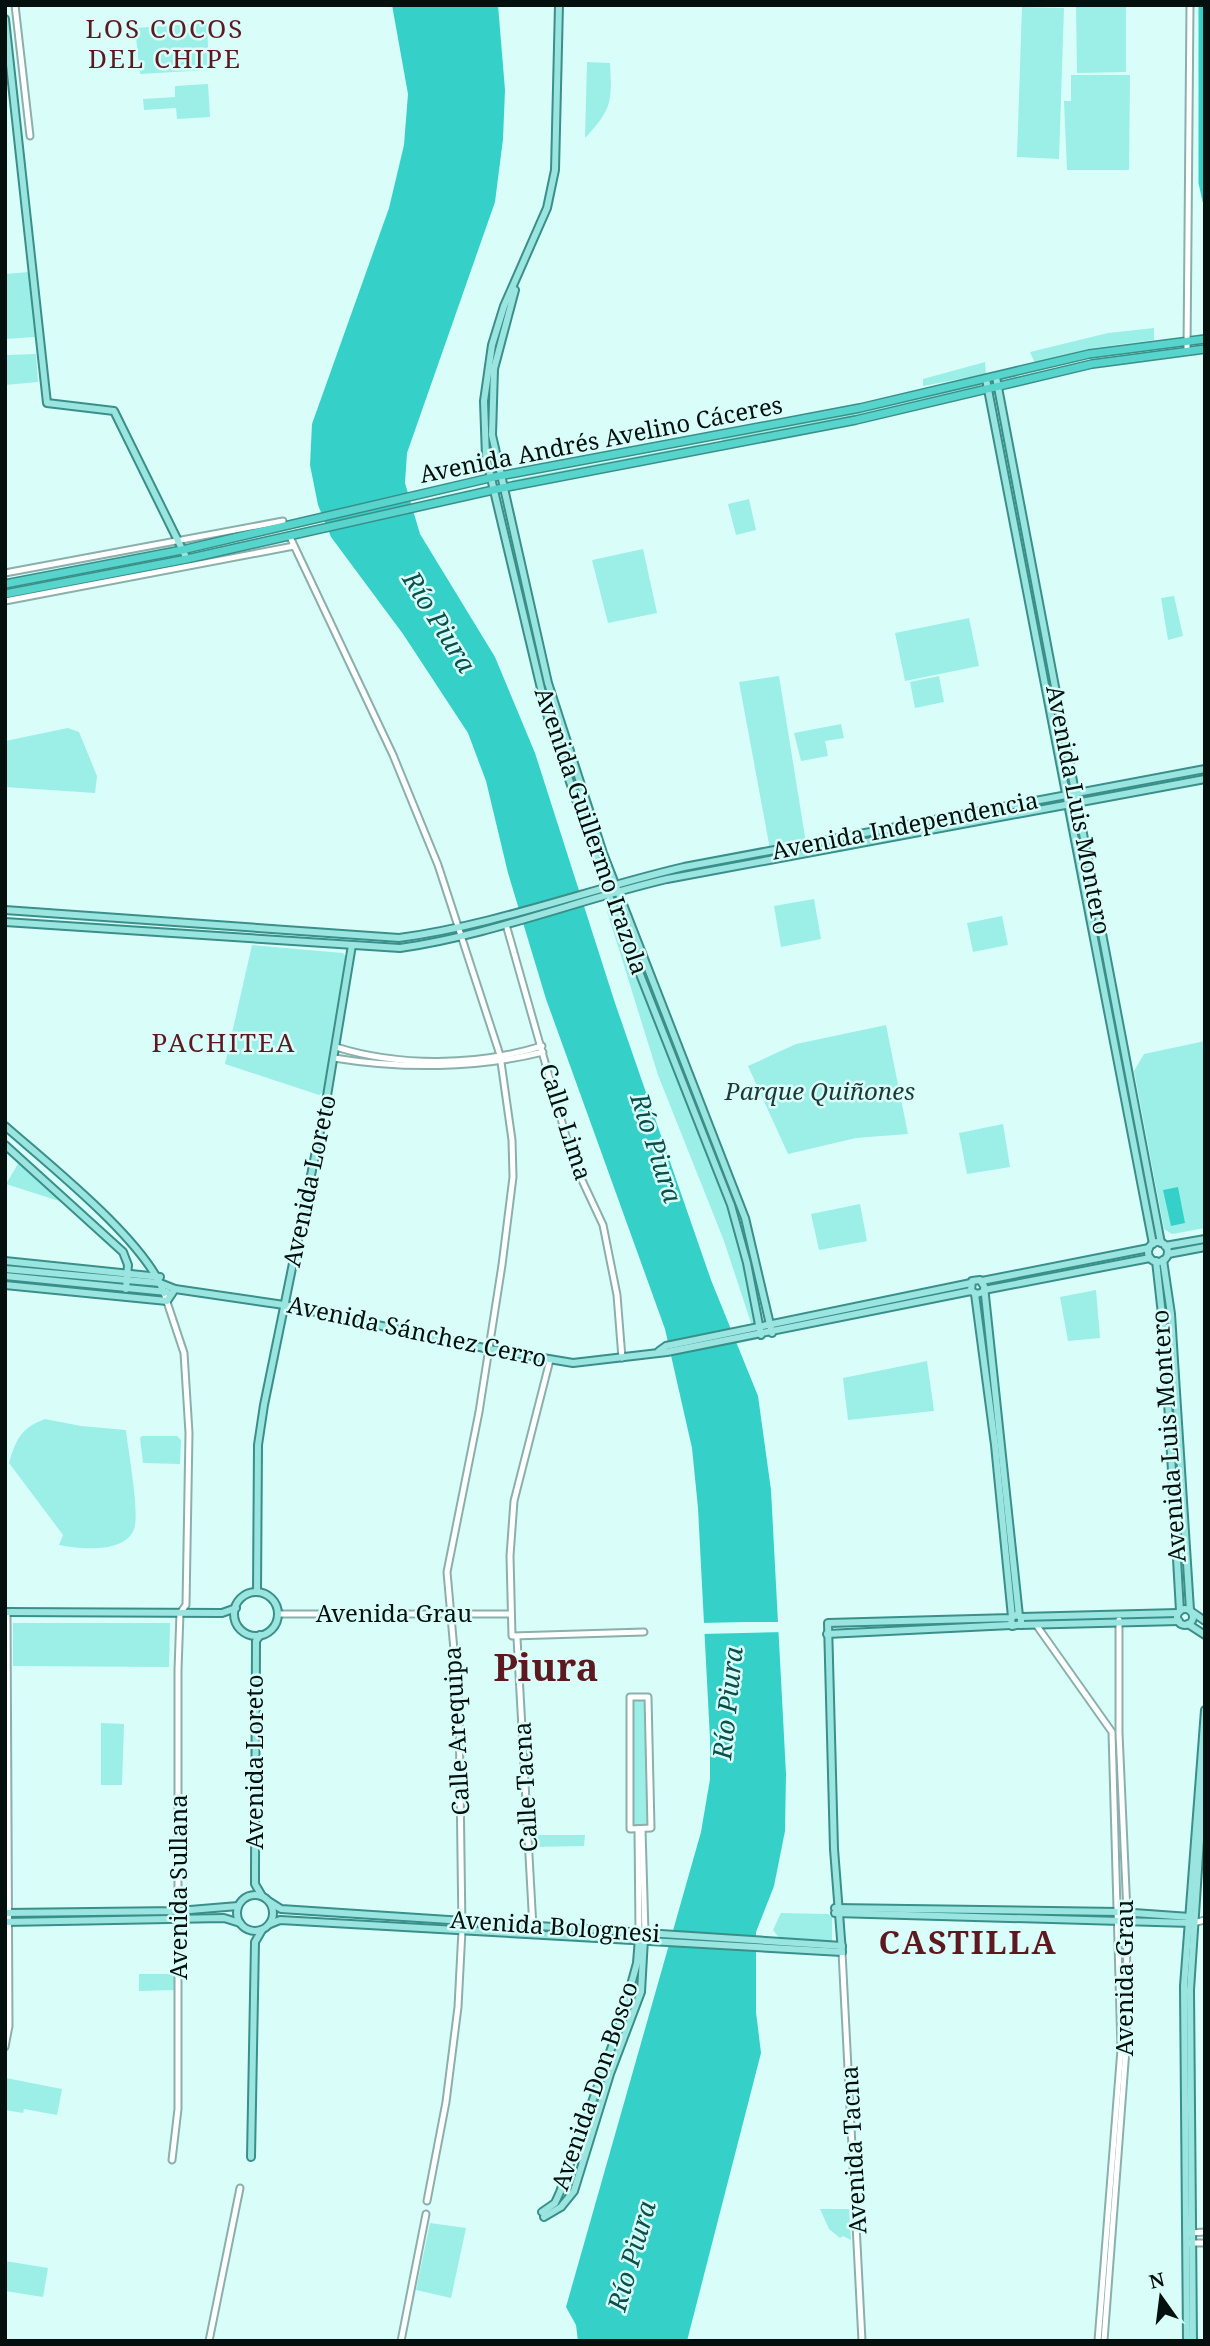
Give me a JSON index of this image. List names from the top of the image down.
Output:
{
  "streets": {
    "highway": ["Avenida Andrés Avelino Cáceres"],
    "main road": [
      "Avenida Luis Montero",
      "Avenida Independencia",
      "Avenida Guillermo Irazola",
      "Avenida Loreto",
      "Avenida Sánchez Cerro",
      "Avenida Bolognesi",
      "Avenida Don Bosco",
      "Avenida Tacna"
    ],
    "street": [
      "Calle Lima",
      "Avenida Grau",
      "Calle Arequipa",
      "Calle Tacna",
      "Avenida Sullana"
    ]
  },
  "crossings": [
    ["Avenida Andrés Avelino Cáceres", "Avenida Luis Montero"],
    ["Avenida Andrés Avelino Cáceres", "Avenida Guillermo Irazola"],
    ["Avenida Andrés Avelino Cáceres", "Calle Arequipa"],
    ["Avenida Luis Montero", "Avenida Independencia"],
    ["Avenida Independencia", "Avenida Guillermo Irazola"],
    ["Avenida Guillermo Irazola", "Avenida Sánchez Cerro"],
    ["Calle Lima", "Avenida Sánchez Cerro"],
    ["Avenida Loreto", "Avenida Sánchez Cerro"],
    ["Avenida Loreto", "Avenida Grau"],
    ["Avenida Loreto", "Avenida Bolognesi"],
    ["Avenida Sánchez Cerro", "Calle Arequipa"],
    ["Avenida Sánchez Cerro", "Calle Tacna"],
    ["Avenida Sánchez Cerro", "Avenida Sullana"],
    ["Avenida Grau", "Calle Arequipa"],
    ["Avenida Grau", "Calle Tacna"],
    ["Calle Arequipa", "Avenida Bolognesi"],
    ["Calle Tacna", "Avenida Bolognesi"],
    ["Avenida Bolognesi", "Avenida Don Bosco"],
    ["Avenida Bolognesi", "Avenida Tacna"]
  ],
  "districts": [
    "LOS COCOS DEL CHIPE",
    "PACHITEA",
    "Piura",
    "CASTILLA"
  ],
  "water": ["Río Piura"],
  "parks": ["Parque Quiñones"],
  "north": "top"
}
